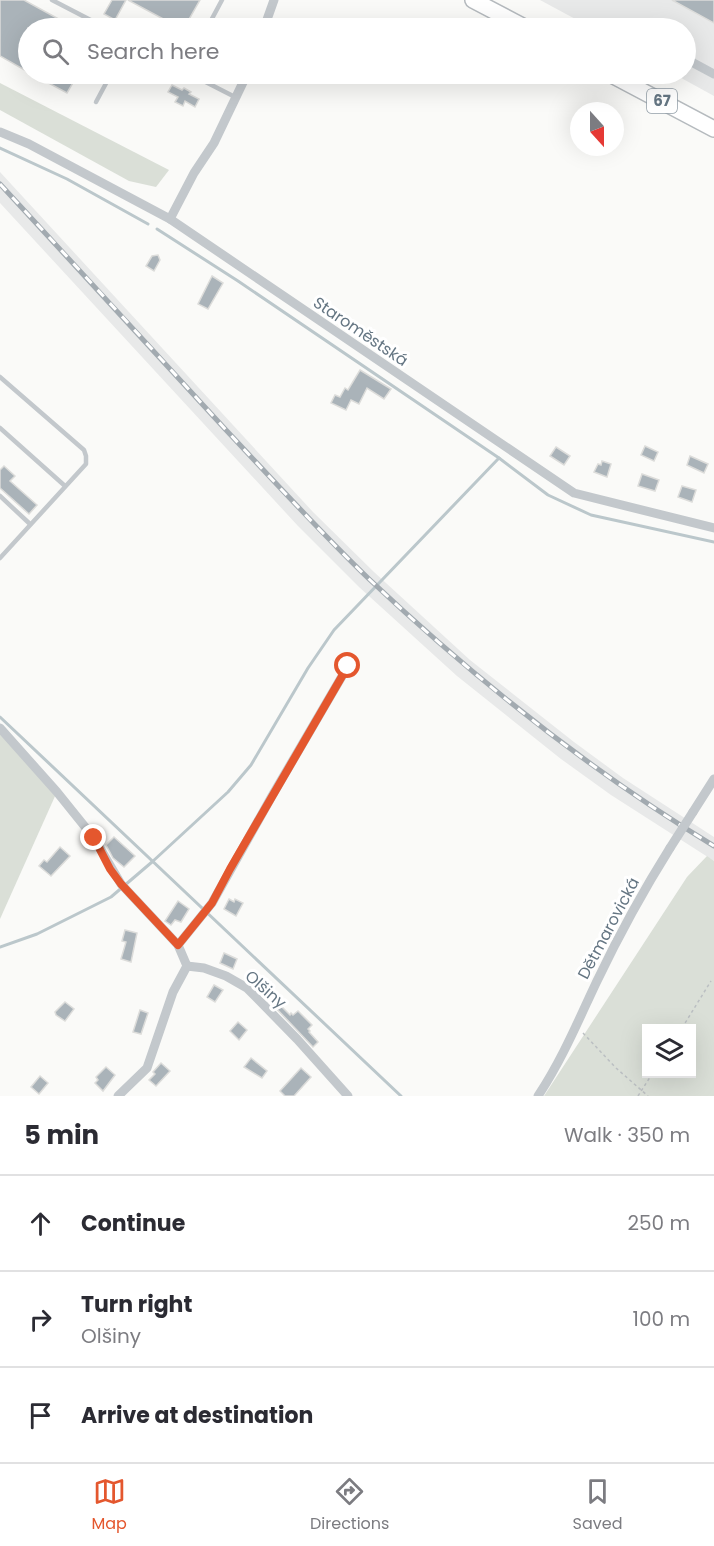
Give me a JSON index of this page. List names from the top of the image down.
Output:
{
  "streets": {
    "main road": ["67"],
    "street": ["Staroměstská", "Dětmarovická", "Olšiny"]
  },
  "north": "bottom",
  "page": {
    "search": "Search here",
    "heading": ["5 min", "Walk · 350 m"],
    "list": [
      ["Continue", "250 m"],
      ["Turn right", "Olšiny", "100 m"],
      "Arrive at destination"
    ],
    "nav": ["Map", "Directions", "Saved"]
  }
}
